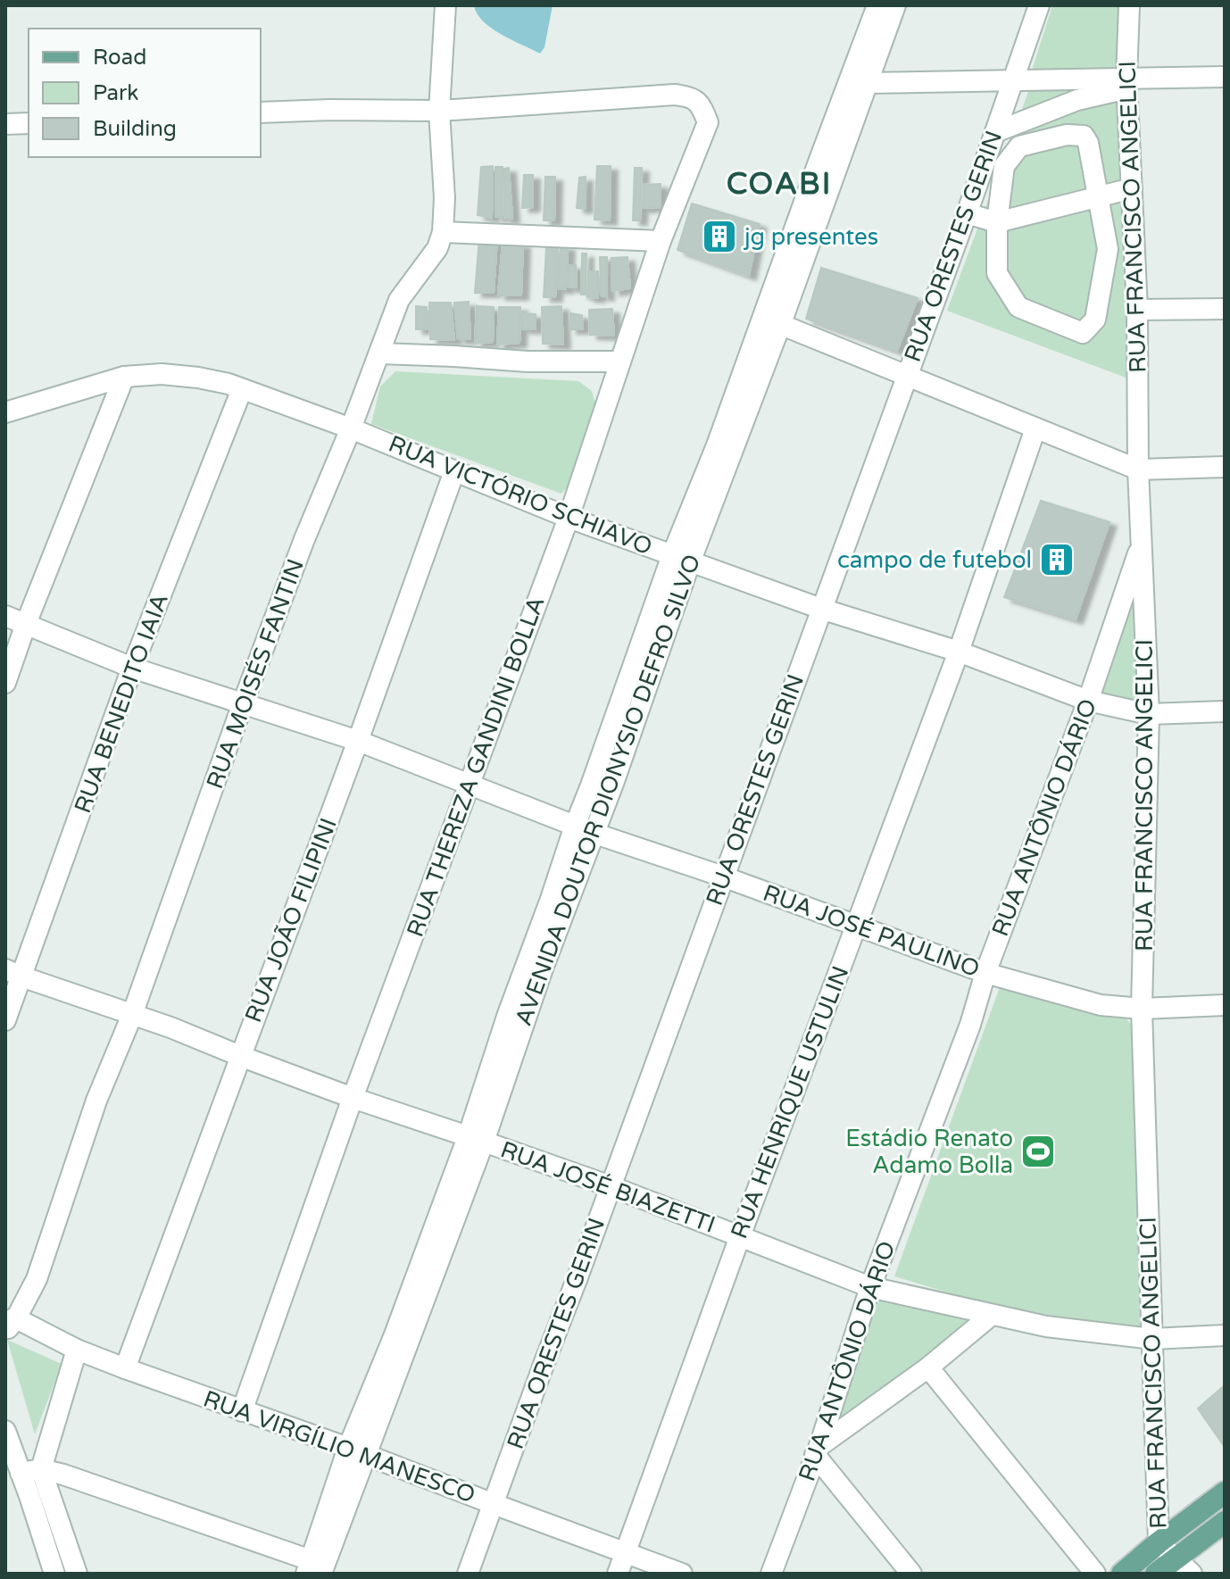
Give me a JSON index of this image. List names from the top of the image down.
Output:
{
  "streets": {
    "street": [
      "RUA FRANCISCO ANGELICI",
      "RUA ORESTES GERIN",
      "RUA VICTÓRIO SCHIAVO",
      "RUA MOISÉS FANTIN",
      "RUA BENEDITO IAIA",
      "RUA THEREZA GANDINI BOLLA",
      "AVENIDA DOUTOR DIONYSIO DEFRO SILVO",
      "RUA ANTÔNIO DÁRIO",
      "RUA JOÃO FILIPINI",
      "RUA JOSÉ PAULINO",
      "RUA HENRIQUE USTULIN",
      "RUA JOSÉ BIAZETTI",
      "RUA VIRGÍLIO MANESCO"
    ]
  },
  "crossings": [
    ["RUA FRANCISCO ANGELICI", "RUA VICTÓRIO SCHIAVO"],
    ["RUA FRANCISCO ANGELICI", "RUA ANTÔNIO DÁRIO"],
    ["RUA FRANCISCO ANGELICI", "RUA JOSÉ PAULINO"],
    ["RUA FRANCISCO ANGELICI", "RUA JOSÉ BIAZETTI"],
    ["RUA ORESTES GERIN", "RUA VICTÓRIO SCHIAVO"],
    ["RUA ORESTES GERIN", "RUA JOSÉ PAULINO"],
    ["RUA ORESTES GERIN", "RUA JOSÉ BIAZETTI"],
    ["RUA ORESTES GERIN", "RUA VIRGÍLIO MANESCO"],
    ["RUA VICTÓRIO SCHIAVO", "RUA MOISÉS FANTIN"],
    ["RUA VICTÓRIO SCHIAVO", "RUA BENEDITO IAIA"],
    ["RUA VICTÓRIO SCHIAVO", "RUA THEREZA GANDINI BOLLA"],
    ["RUA VICTÓRIO SCHIAVO", "AVENIDA DOUTOR DIONYSIO DEFRO SILVO"],
    ["RUA VICTÓRIO SCHIAVO", "RUA ANTÔNIO DÁRIO"],
    ["RUA VICTÓRIO SCHIAVO", "RUA JOÃO FILIPINI"],
    ["RUA VICTÓRIO SCHIAVO", "RUA HENRIQUE USTULIN"],
    ["RUA MOISÉS FANTIN", "RUA THEREZA GANDINI BOLLA"],
    ["RUA MOISÉS FANTIN", "RUA JOSÉ PAULINO"],
    ["RUA MOISÉS FANTIN", "RUA JOSÉ BIAZETTI"],
    ["RUA MOISÉS FANTIN", "RUA VIRGÍLIO MANESCO"],
    ["RUA BENEDITO IAIA", "RUA JOSÉ PAULINO"],
    ["RUA BENEDITO IAIA", "RUA JOSÉ BIAZETTI"],
    ["RUA THEREZA GANDINI BOLLA", "RUA JOSÉ PAULINO"],
    ["RUA THEREZA GANDINI BOLLA", "RUA JOSÉ BIAZETTI"],
    ["RUA THEREZA GANDINI BOLLA", "RUA VIRGÍLIO MANESCO"],
    ["AVENIDA DOUTOR DIONYSIO DEFRO SILVO", "RUA JOSÉ PAULINO"],
    ["AVENIDA DOUTOR DIONYSIO DEFRO SILVO", "RUA JOSÉ BIAZETTI"],
    ["AVENIDA DOUTOR DIONYSIO DEFRO SILVO", "RUA VIRGÍLIO MANESCO"],
    ["RUA ANTÔNIO DÁRIO", "RUA JOSÉ PAULINO"],
    ["RUA ANTÔNIO DÁRIO", "RUA JOSÉ BIAZETTI"],
    ["RUA JOÃO FILIPINI", "RUA JOSÉ PAULINO"],
    ["RUA JOÃO FILIPINI", "RUA JOSÉ BIAZETTI"],
    ["RUA JOÃO FILIPINI", "RUA VIRGÍLIO MANESCO"],
    ["RUA JOSÉ PAULINO", "RUA HENRIQUE USTULIN"],
    ["RUA HENRIQUE USTULIN", "RUA JOSÉ BIAZETTI"],
    ["RUA HENRIQUE USTULIN", "RUA VIRGÍLIO MANESCO"]
  ],
  "districts": ["COABI"],
  "places": {
    "building": ["jg presentes", "campo de futebol"],
    "sports": ["Estádio Renato Adamo Bolla"]
  },
  "legend": ["Road", "Park", "Building"]
}
